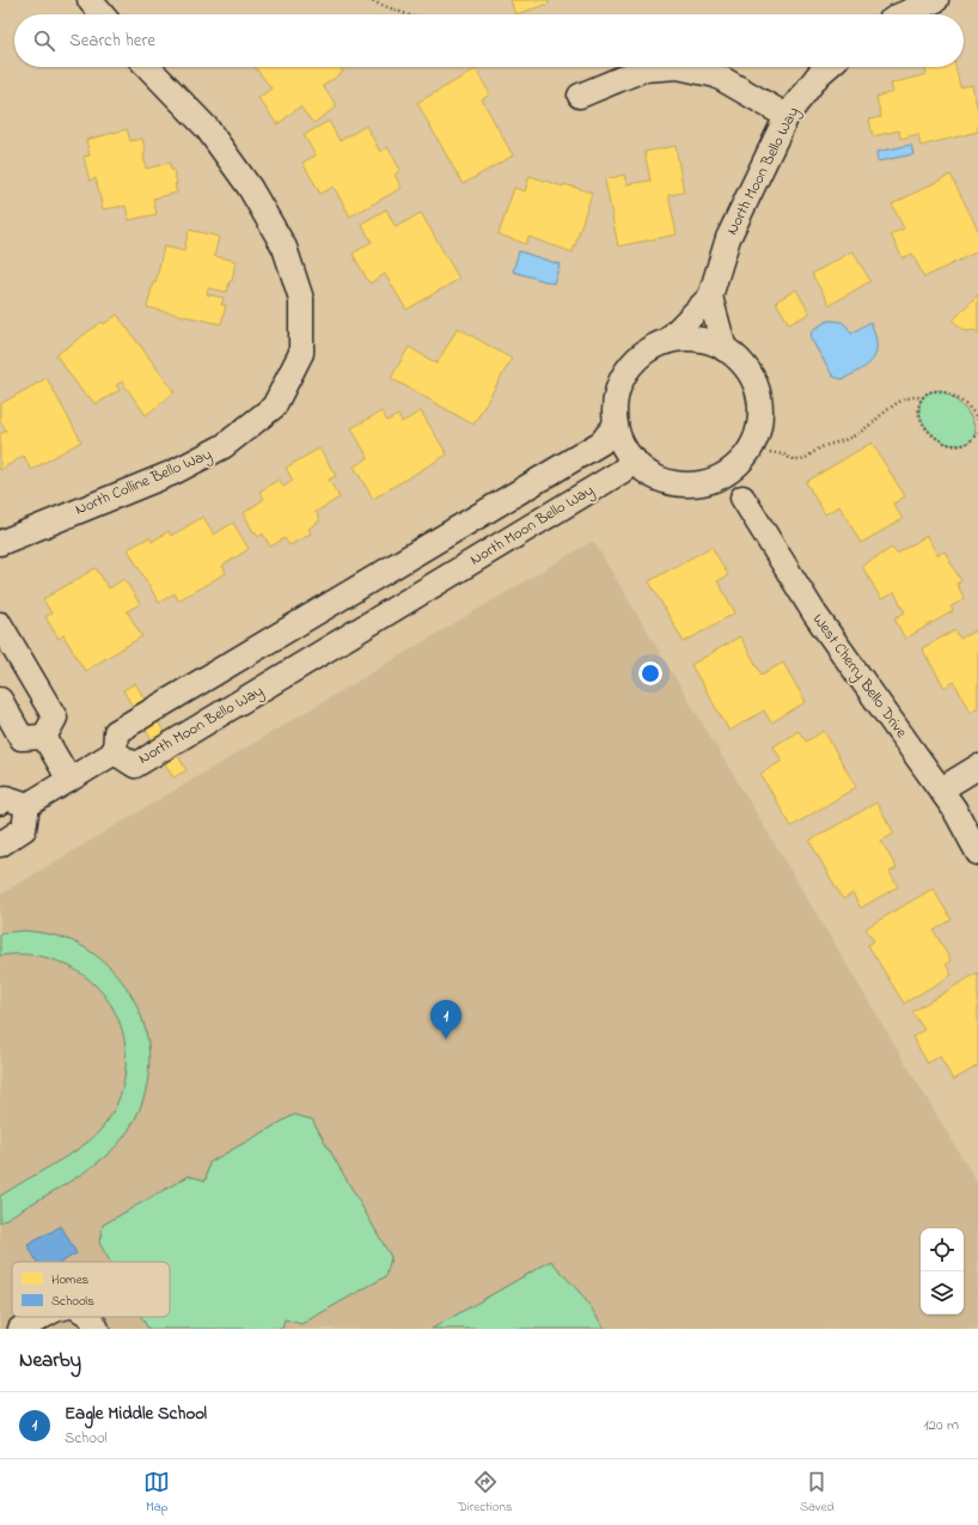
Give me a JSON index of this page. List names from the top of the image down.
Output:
{
  "streets": {
    "street": ["North Moon Bello Way", "North Colline Bello Way", "West Cherry Bello Drive"]
  },
  "legend": ["Homes", "Schools"],
  "page": {
    "search": "Search here",
    "pins": "1",
    "heading": "Nearby",
    "list": [
      {
        "mark": "1",
        "name": "Eagle Middle School",
        "note": "School",
        "value": "120 m"
      }
    ],
    "nav": ["Map", "Directions", "Saved"]
  }
}
